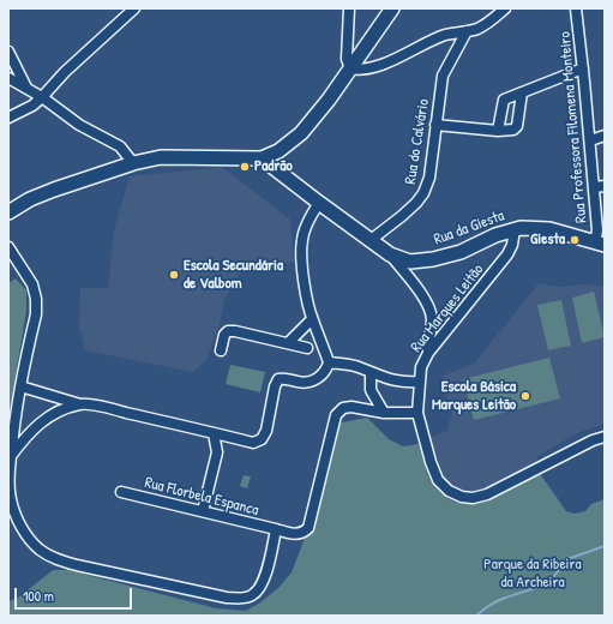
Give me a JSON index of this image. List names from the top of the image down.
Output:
{
  "streets": {
    "street": [
      "Rua Professora Filomena Monteiro",
      "Rua do Calvário",
      "Rua da Giesta",
      "Rua Marques Leitão",
      "Rua Florbela Espanca"
    ]
  },
  "crossings": [
    ["Rua Professora Filomena Monteiro", "Rua da Giesta"],
    ["Rua do Calvário", "Rua da Giesta"],
    ["Rua da Giesta", "Rua Marques Leitão"]
  ],
  "parks": ["Parque da Ribeira da Archeira"],
  "places": [
    "Padrão",
    "Giesta",
    "Escola Secundária de Valbom",
    "Escola Básica Marques Leitão"
  ],
  "scale_bar": "100 m"
}
